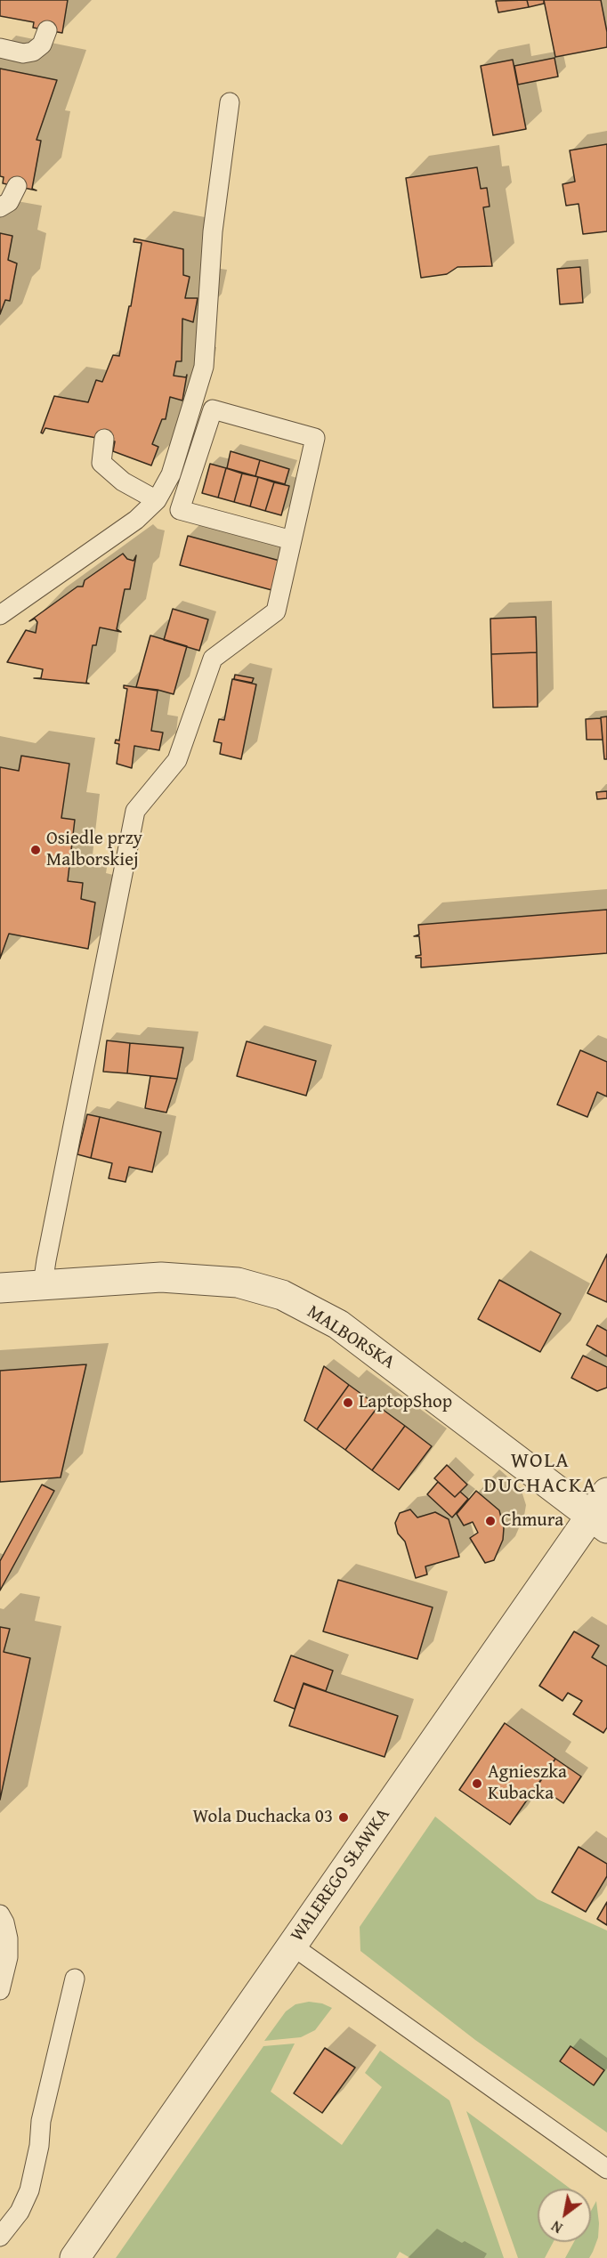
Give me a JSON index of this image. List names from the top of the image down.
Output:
{
  "streets": {
    "street": ["MALBORSKA", "WALEREGO SŁAWKA"]
  },
  "crossings": [
    ["MALBORSKA", "WALEREGO SŁAWKA"]
  ],
  "districts": ["WOLA DUCHACKA"],
  "places": [
    "Osiedle przy Malborskiej",
    "LaptopShop",
    "Chmura",
    "Agnieszka Kubacka",
    "Wola Duchacka 03"
  ],
  "north": "bottom left"
}
